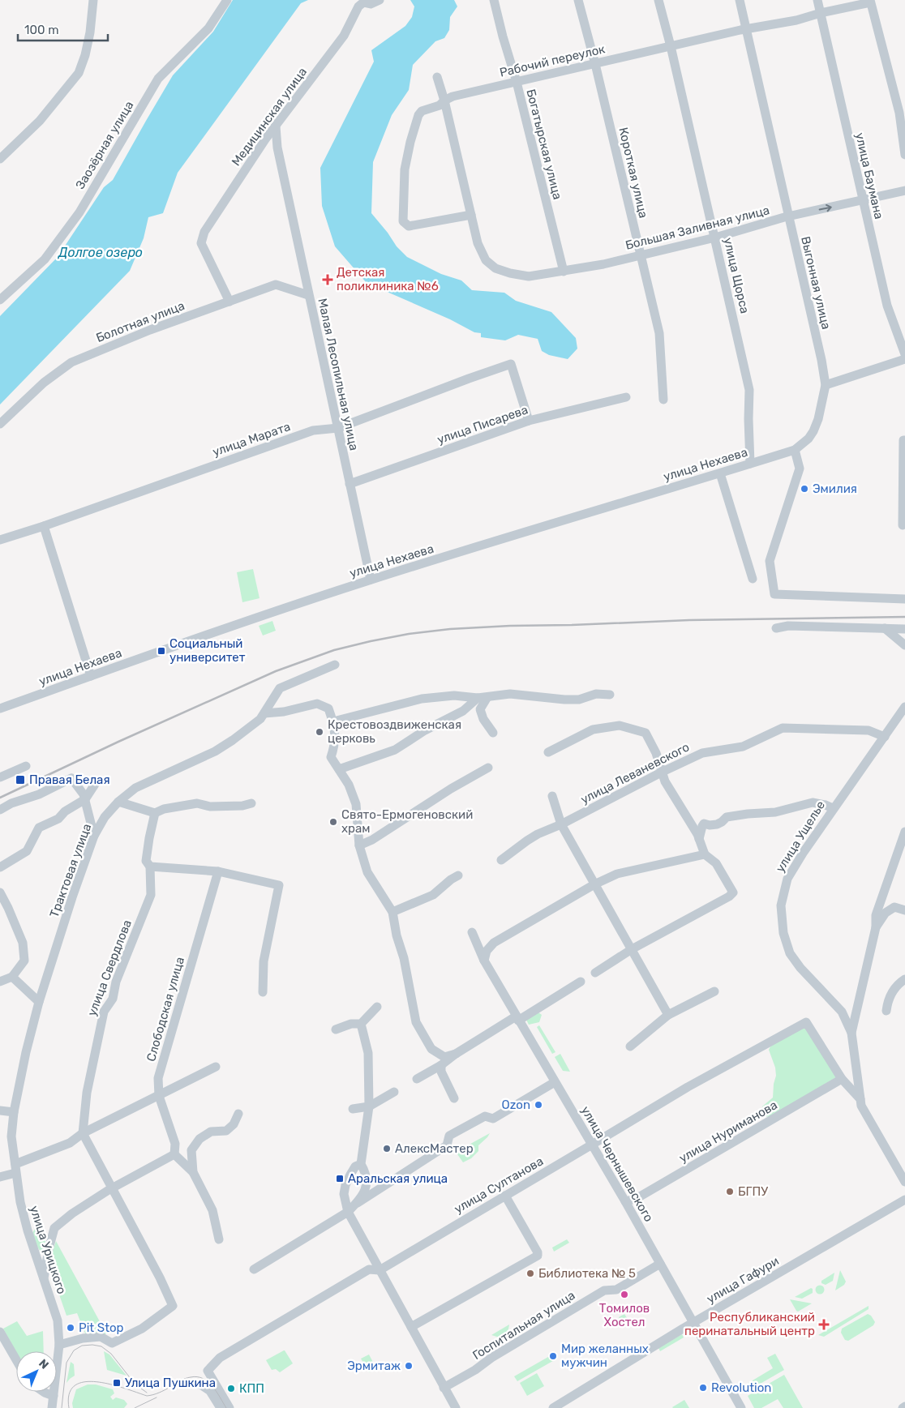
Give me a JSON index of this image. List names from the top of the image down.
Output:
{
  "streets": {
    "street": [
      "Рабочий переулок",
      "Медицинская улица",
      "Богатырская улица",
      "Заозёрная улица",
      "Короткая улица",
      "улица Баумана",
      "Большая Заливная улица",
      "улица Щорса",
      "Выгонная улица",
      "Болотная улица",
      "Малая Лесопильная улица",
      "улица Писарева",
      "улица Марата",
      "улица Нехаева",
      "улица Леваневского",
      "улица Ущелье",
      "Трактовая улица",
      "улица Свердлова",
      "Слободская улица",
      "улица Нуриманова",
      "улица Чернышевского",
      "улица Султанова",
      "улица Урицкого",
      "улица Гафури",
      "Госпитальная улица"
    ]
  },
  "crossings": [
    ["Рабочий переулок", "Богатырская улица"],
    ["Рабочий переулок", "Короткая улица"],
    ["Рабочий переулок", "улица Баумана"],
    ["Рабочий переулок", "Большая Заливная улица"],
    ["Рабочий переулок", "улица Щорса"],
    ["Рабочий переулок", "Выгонная улица"],
    ["Медицинская улица", "Болотная улица"],
    ["Медицинская улица", "Малая Лесопильная улица"],
    ["Богатырская улица", "Большая Заливная улица"],
    ["Короткая улица", "Большая Заливная улица"],
    ["улица Баумана", "Большая Заливная улица"],
    ["Большая Заливная улица", "улица Щорса"],
    ["Большая Заливная улица", "Выгонная улица"],
    ["улица Щорса", "улица Нехаева"],
    ["Выгонная улица", "улица Нехаева"],
    ["Болотная улица", "Малая Лесопильная улица"],
    ["Малая Лесопильная улица", "улица Писарева"],
    ["Малая Лесопильная улица", "улица Марата"],
    ["Малая Лесопильная улица", "улица Нехаева"],
    ["улица Писарева", "улица Марата"],
    ["улица Леваневского", "улица Ущелье"],
    ["Трактовая улица", "улица Урицкого"],
    ["улица Нуриманова", "улица Чернышевского"],
    ["улица Нуриманова", "улица Султанова"],
    ["улица Чернышевского", "улица Султанова"],
    ["улица Чернышевского", "улица Гафури"],
    ["улица Чернышевского", "Госпитальная улица"]
  ],
  "water": ["Долгое озеро"],
  "places": {
    "health": ["Детская поликлиника №6", "Республиканский перинатальный центр"],
    "other": [
      "Эмилия",
      "Крестовоздвиженская церковь",
      "Свято-Ермогеновский храм",
      "Ozon",
      "АлексМастер",
      "БГПУ",
      "Библиотека № 5",
      "Томилов Хостел",
      "Pit Stop",
      "Мир желанных мужчин",
      "Эрмитаж",
      "Revolution",
      "КПП"
    ],
    "transit": [
      "Социальный университет",
      "Правая Белая",
      "Аральская улица",
      "Улица Пушкина"
    ]
  },
  "scale_bar": "100 m",
  "north": "top right"
}
